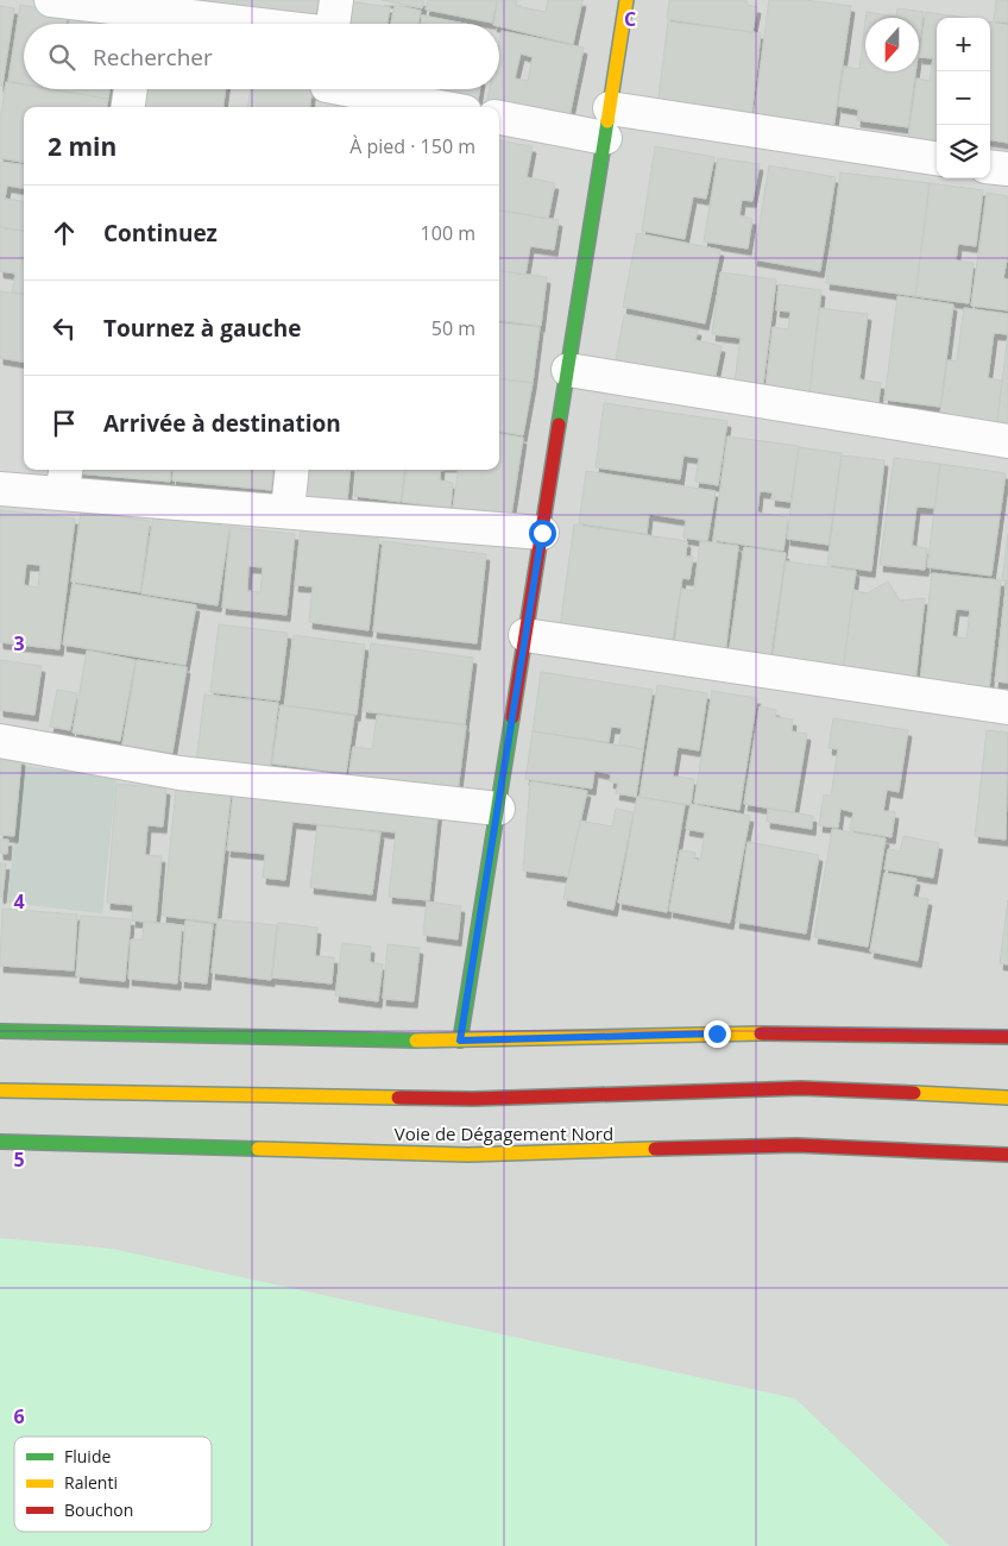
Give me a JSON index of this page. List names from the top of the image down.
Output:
{
  "streets": {
    "main road": ["Voie de Dégagement Nord"]
  },
  "legend": ["Fluide", "Ralenti", "Bouchon"],
  "north": "bottom",
  "page": {
    "map_buttons": ["+", "−"],
    "search": "Rechercher",
    "heading": ["2 min", "À pied · 150 m"],
    "list": [
      ["Continuez", "100 m"],
      ["Tournez à gauche", "50 m"],
      "Arrivée à destination"
    ]
  },
  "grid": {
    "columns": ["C"],
    "rows": [
      "3",
      "4",
      "5",
      "6"
    ]
  }
}
